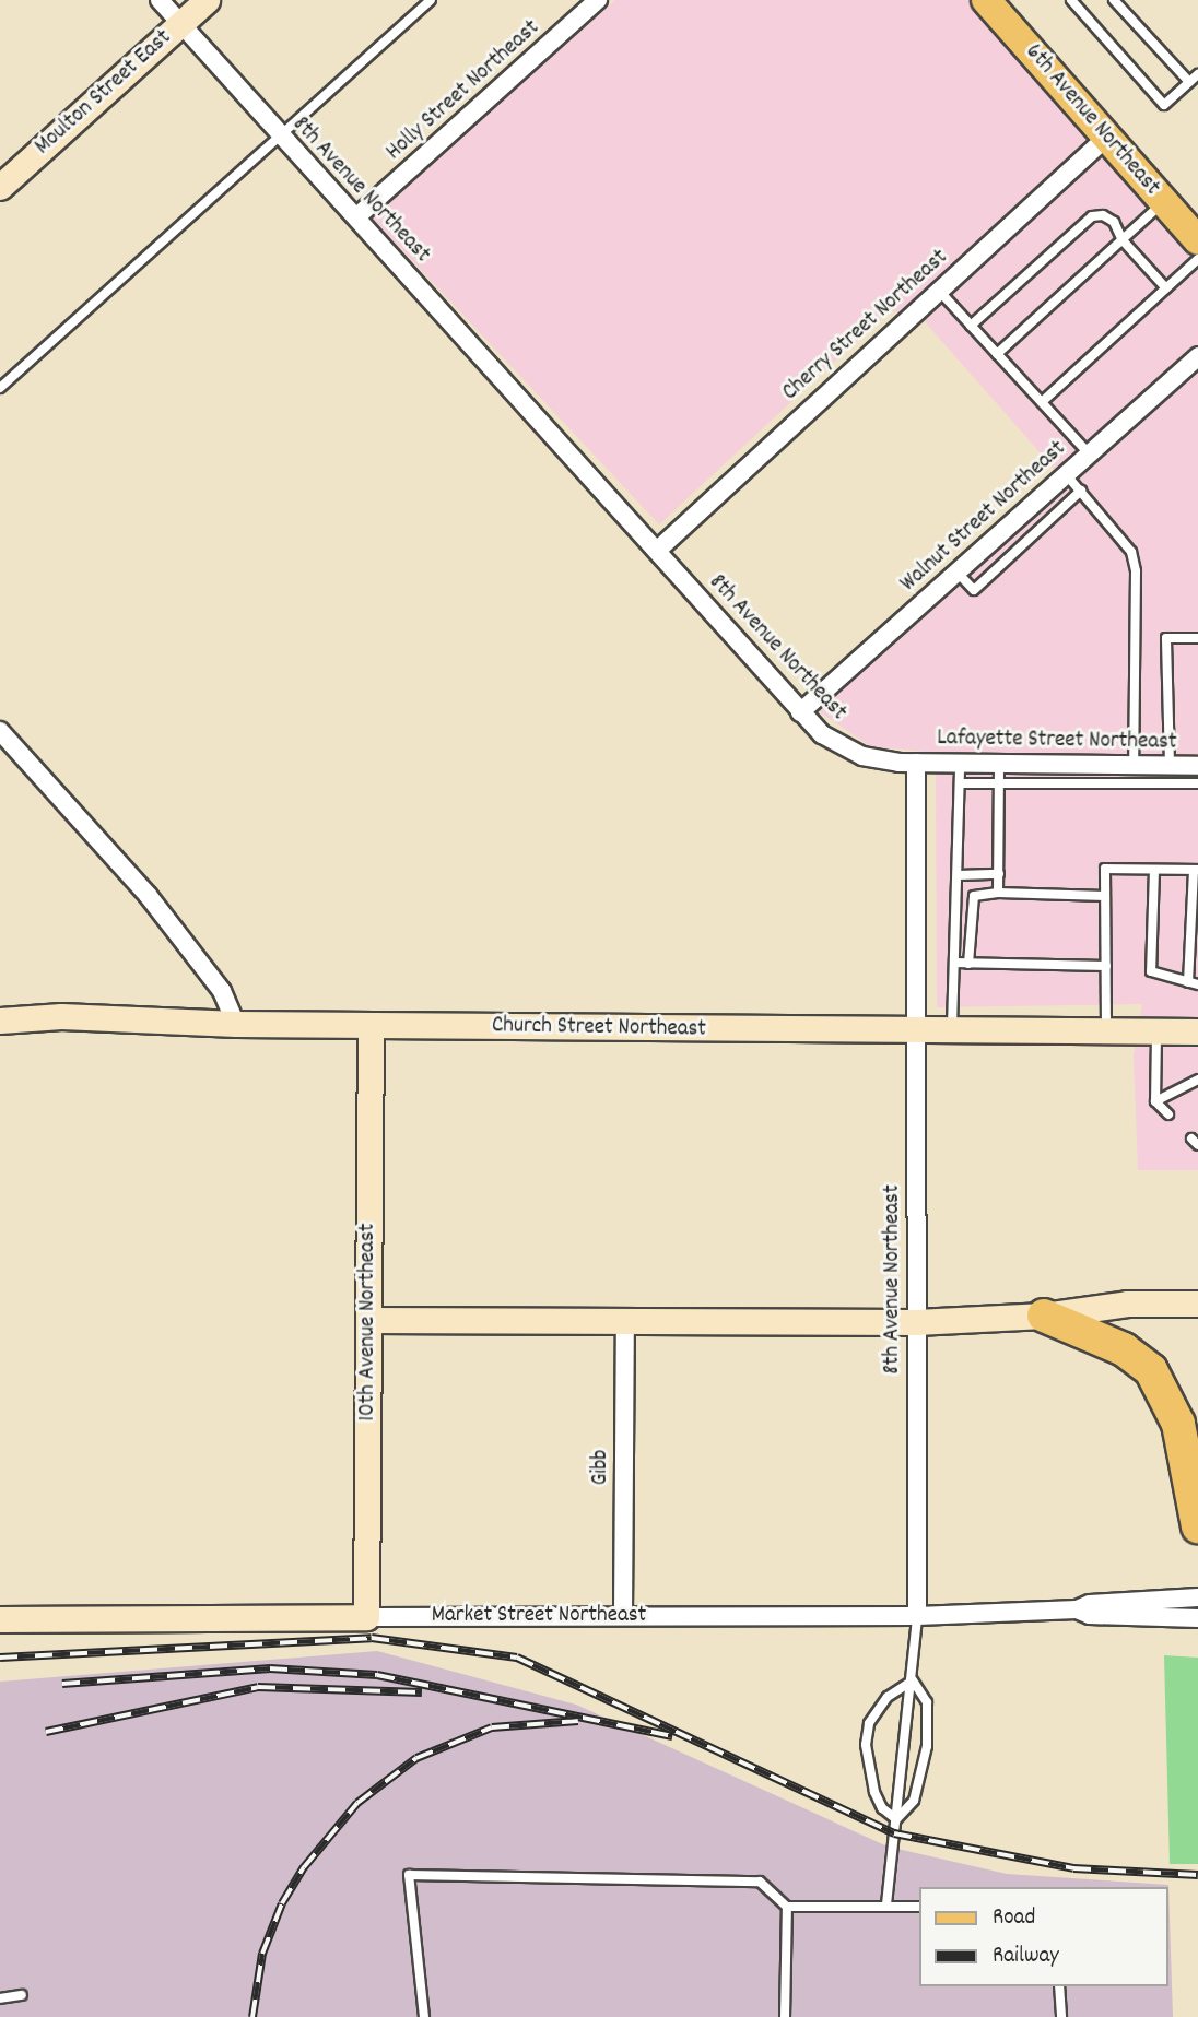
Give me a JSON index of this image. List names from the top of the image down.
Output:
{
  "streets": {
    "main road": ["6th Avenue Northeast"],
    "street": [
      "Holly Street Northeast",
      "Moulton Street East",
      "8th Avenue Northeast",
      "Cherry Street Northeast",
      "Walnut Street Northeast",
      "Lafayette Street Northeast",
      "Church Street Northeast",
      "10th Avenue Northeast",
      "Gibb",
      "Market Street Northeast"
    ]
  },
  "crossings": [
    ["Holly Street Northeast", "8th Avenue Northeast"],
    ["Moulton Street East", "8th Avenue Northeast"],
    ["6th Avenue Northeast", "Cherry Street Northeast"],
    ["8th Avenue Northeast", "Cherry Street Northeast"],
    ["8th Avenue Northeast", "Walnut Street Northeast"],
    ["8th Avenue Northeast", "Lafayette Street Northeast"],
    ["8th Avenue Northeast", "Church Street Northeast"],
    ["8th Avenue Northeast", "Market Street Northeast"],
    ["Church Street Northeast", "10th Avenue Northeast"],
    ["10th Avenue Northeast", "Market Street Northeast"],
    ["Gibb", "Market Street Northeast"]
  ],
  "legend": ["Road", "Railway"]
}
